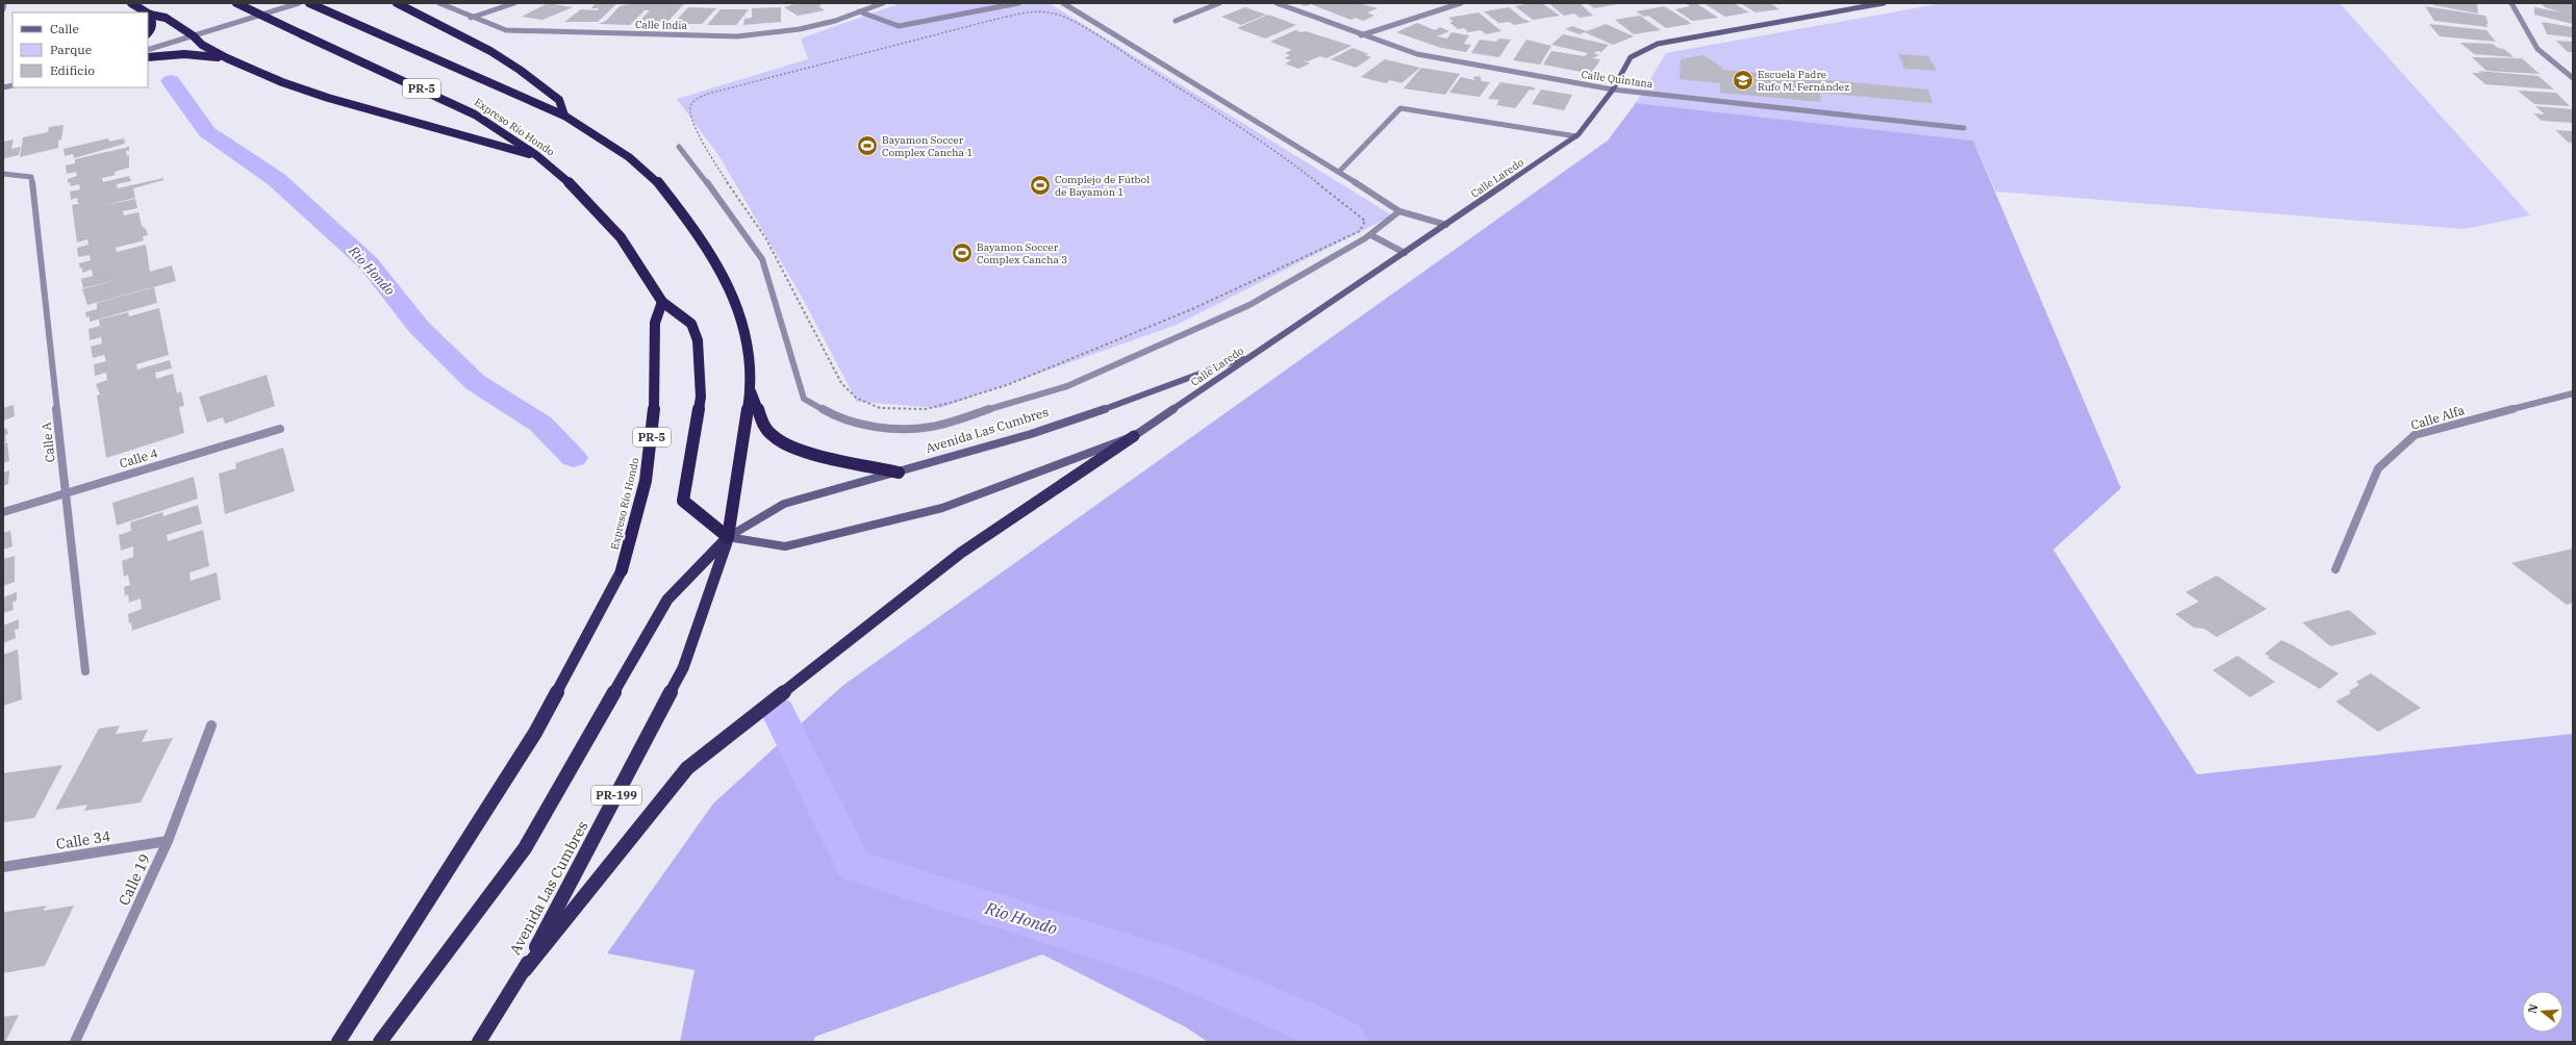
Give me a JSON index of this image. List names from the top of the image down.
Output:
{
  "streets": {
    "highway": [
      "PR-5",
      "Expreso Río Hondo",
      "Avenida Las Cumbres",
      "PR-199"
    ],
    "main road": ["Calle Laredo"],
    "street": [
      "Calle India",
      "Calle Quintana",
      "Calle Alfa",
      "Calle A",
      "Calle 4",
      "Calle 34",
      "Calle 19"
    ]
  },
  "crossings": [
    ["Calle Quintana", "Calle Laredo"],
    ["Expreso Río Hondo", "Avenida Las Cumbres"],
    ["Calle Laredo", "Avenida Las Cumbres"],
    ["Calle A", "Calle 4"],
    ["Calle 34", "Calle 19"]
  ],
  "water": ["Río Hondo"],
  "places": {
    "school or university": ["Escuela Padre Rufo M. Fernández"],
    "sports": ["Bayamon Soccer Complex Cancha 1", "Complejo de Fútbol de Bayamón 1", "Bayamon Soccer Complex Cancha 3"]
  },
  "legend": ["Calle", "Parque", "Edificio"],
  "north": "left"
}
